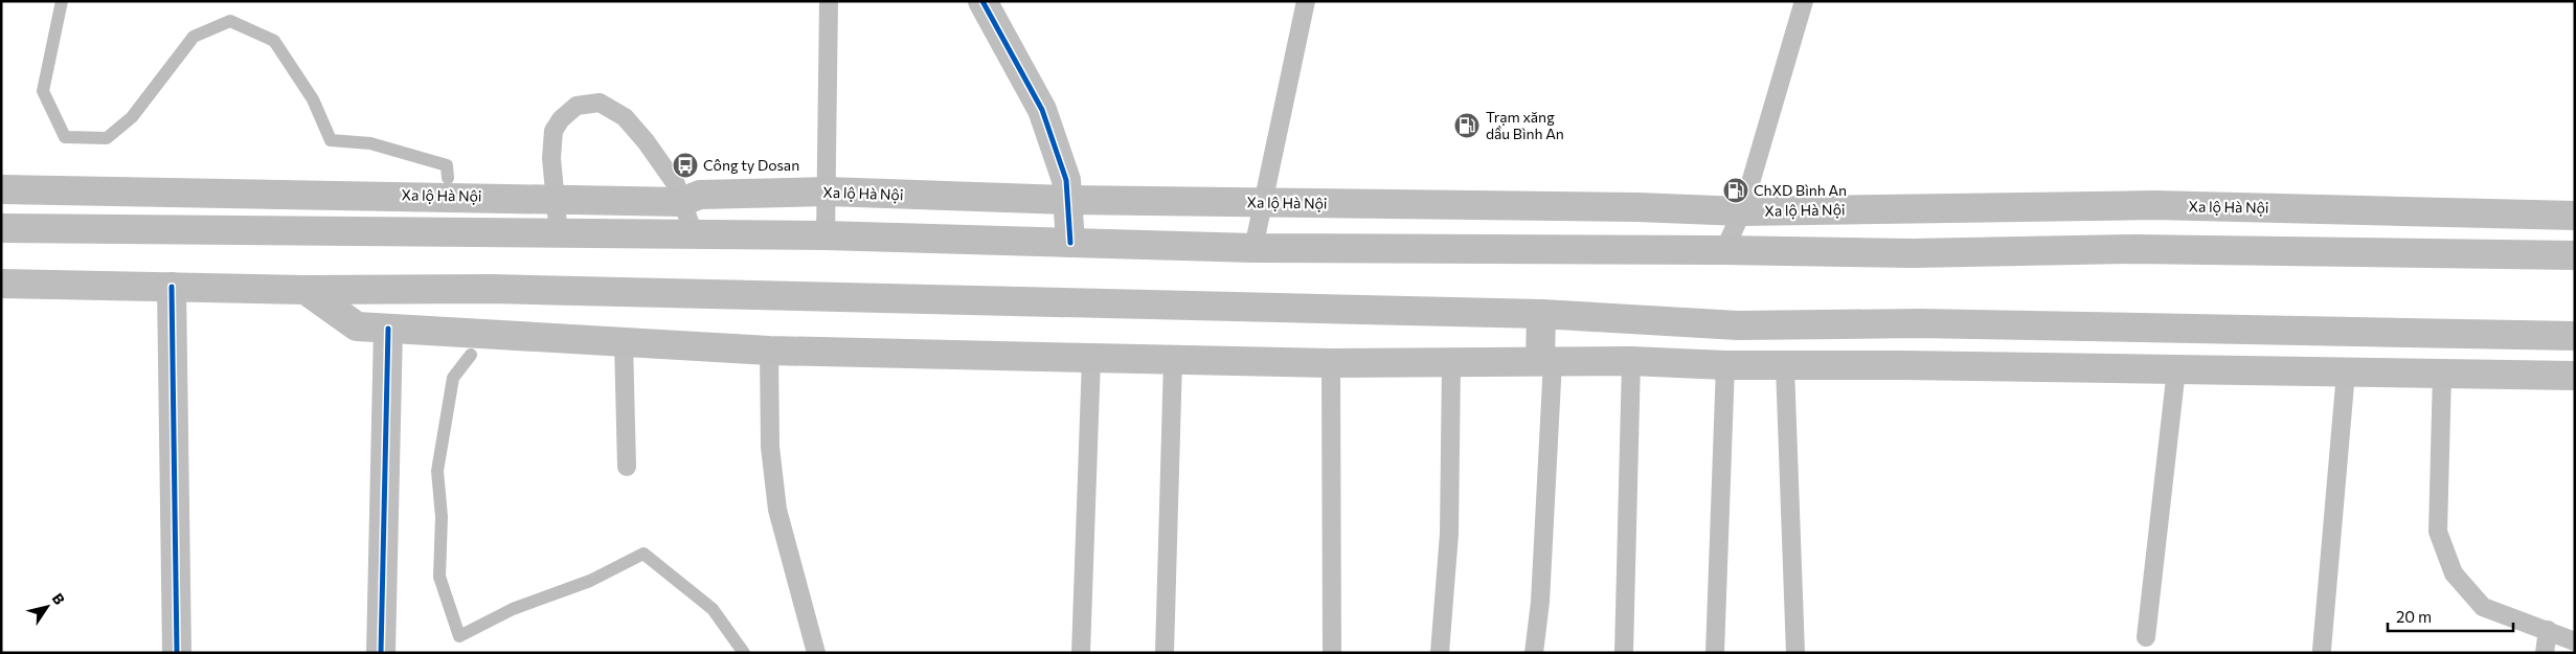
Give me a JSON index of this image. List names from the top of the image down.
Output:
{
  "streets": {
    "highway": ["Xa lộ Hà Nội"]
  },
  "places": {
    "fuel station": ["Trạm xăng dầu Bình An", "ChXD Bình An"],
    "bus stop": ["Công ty Dosan"]
  },
  "scale_bar": "20 m",
  "north": "top right"
}
